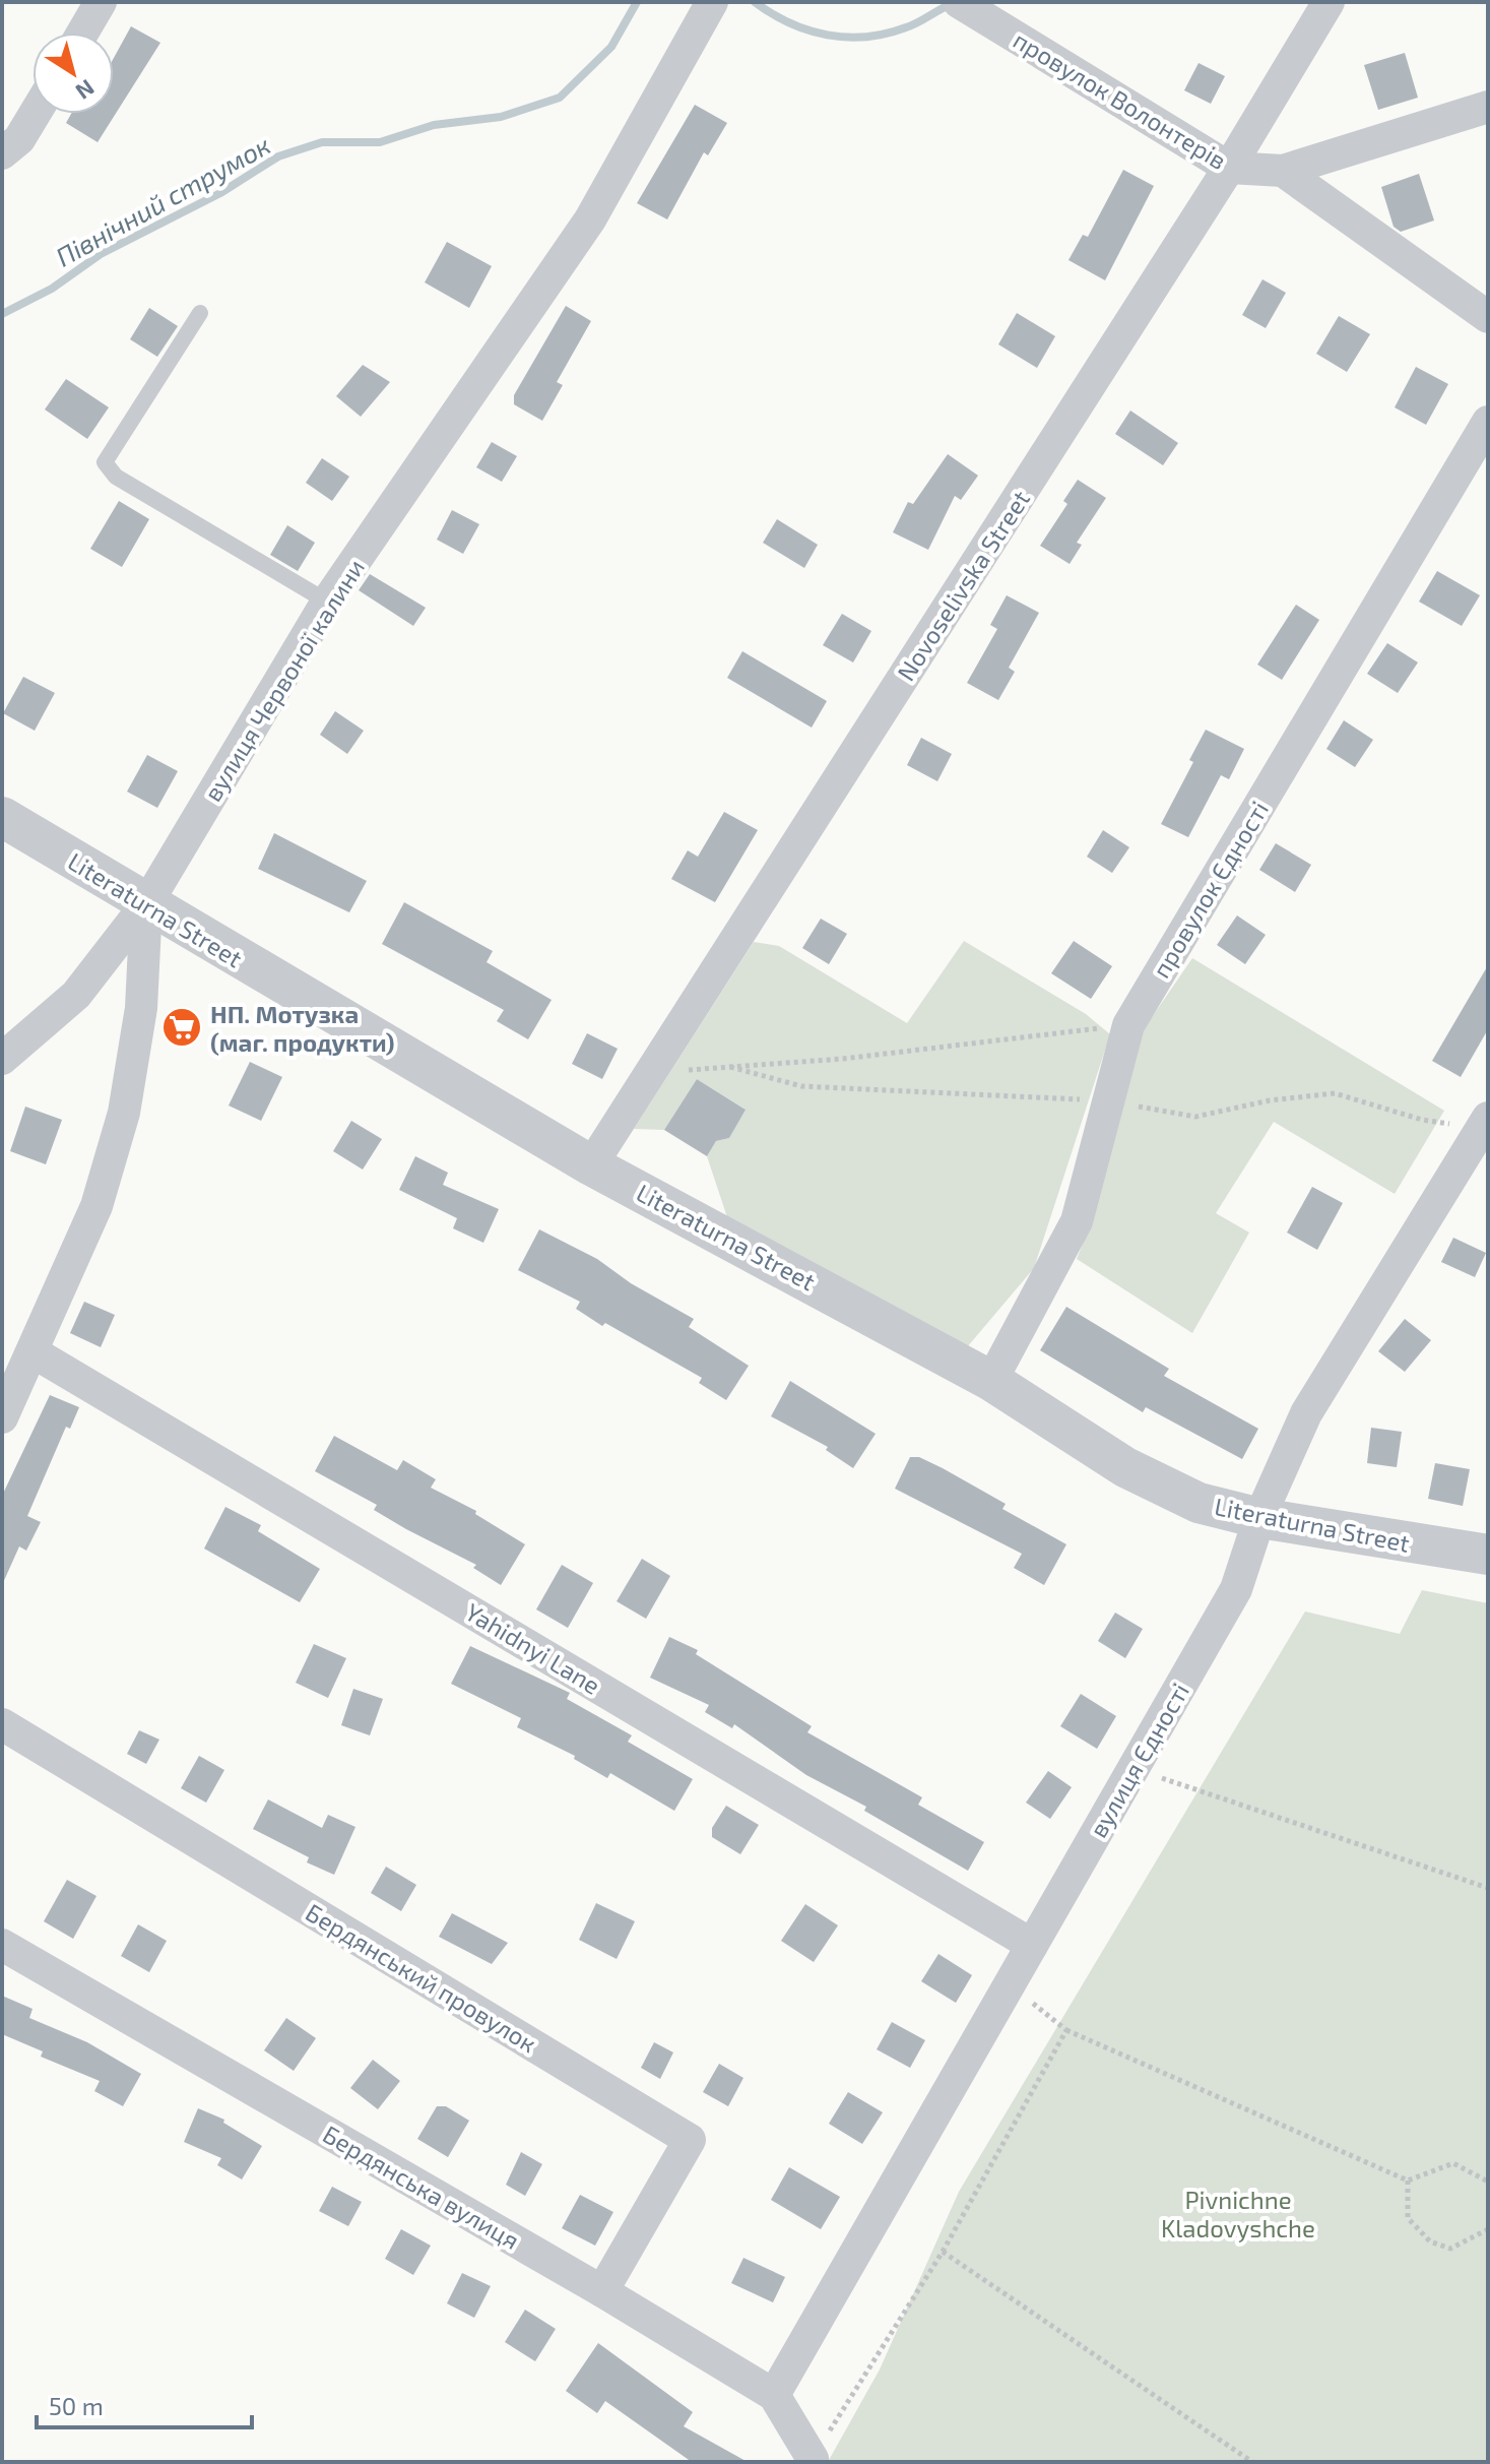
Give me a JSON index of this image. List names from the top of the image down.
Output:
{
  "streets": {
    "street": [
      "провулок Волонтерів",
      "Novoselivska Street",
      "вулиця Червоної калини",
      "провулок Єдності",
      "Literaturna Street",
      "Yahidnyi Lane",
      "вулиця Єдності",
      "Бердянський провулок",
      "Бердянська вулиця"
    ]
  },
  "crossings": [
    ["провулок Волонтерів", "Novoselivska Street"],
    ["Novoselivska Street", "Literaturna Street"],
    ["вулиця Червоної калини", "Literaturna Street"],
    ["вулиця Червоної калини", "Yahidnyi Lane"],
    ["провулок Єдності", "Literaturna Street"],
    ["Literaturna Street", "вулиця Єдності"],
    ["Yahidnyi Lane", "вулиця Єдності"],
    ["вулиця Єдності", "Бердянська вулиця"],
    ["Бердянський провулок", "Бердянська вулиця"]
  ],
  "water": ["Північний струмок"],
  "parks": ["Pivnichne Kladovyshche"],
  "places": {
    "supermarket": ["НП. Мотузка (маг. продукти)"]
  },
  "scale_bar": "50 m",
  "north": "bottom right"
}
